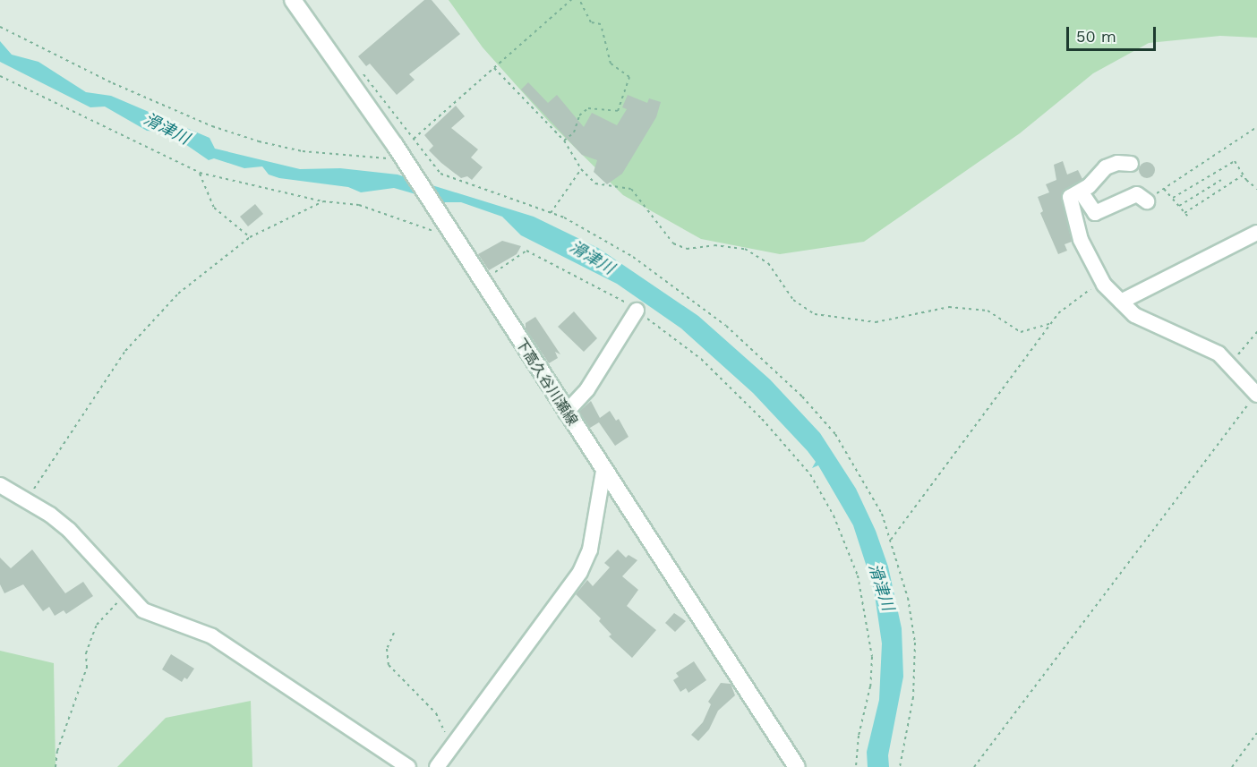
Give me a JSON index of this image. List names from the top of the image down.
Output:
{
  "streets": {
    "main road": ["下高久谷川瀬線"]
  },
  "water": ["滑津川"],
  "scale_bar": "50 m"
}
